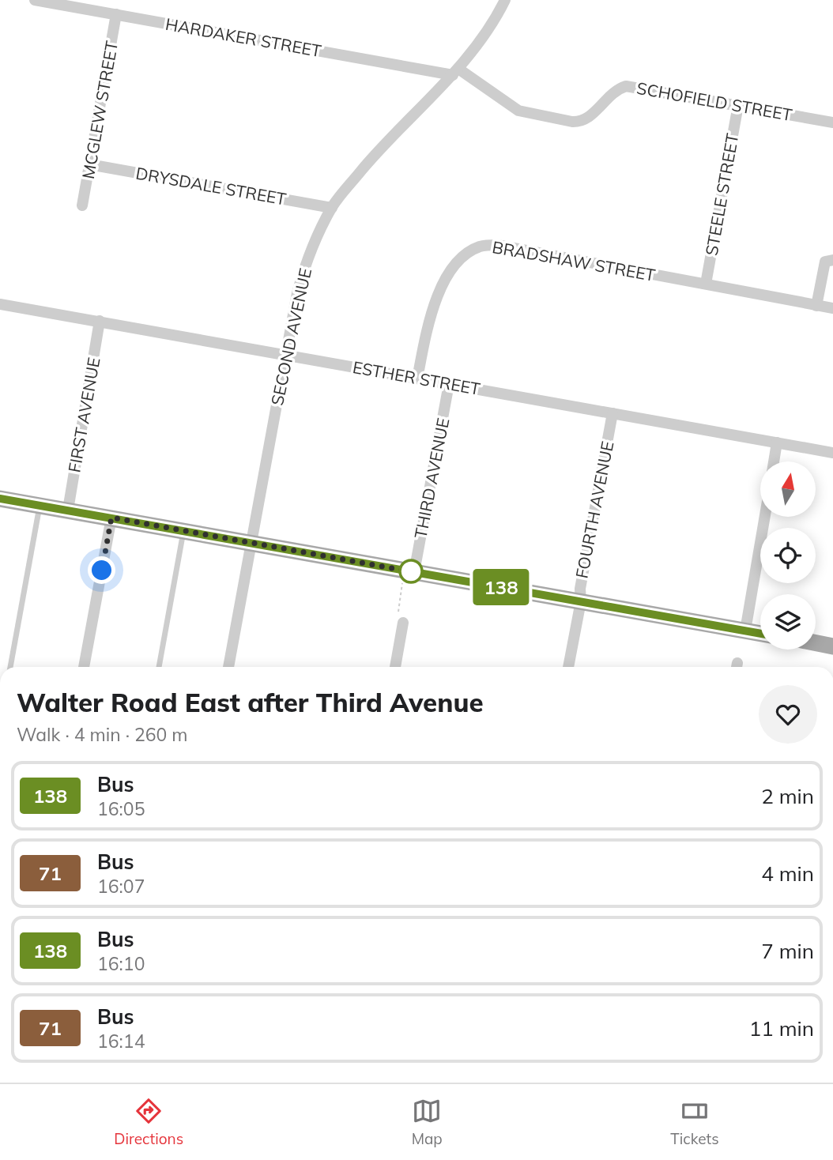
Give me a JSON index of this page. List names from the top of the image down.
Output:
{
  "streets": {
    "street": [
      "HARDAKER STREET",
      "SCHOFIELD STREET",
      "MCGLEW STREET",
      "DRYSDALE STREET",
      "STEELE STREET",
      "BRADSHAW STREET",
      "SECOND AVENUE",
      "ESTHER STREET",
      "FIRST AVENUE",
      "THIRD AVENUE",
      "FOURTH AVENUE"
    ]
  },
  "crossings": [
    ["HARDAKER STREET", "SCHOFIELD STREET"],
    ["HARDAKER STREET", "MCGLEW STREET"],
    ["HARDAKER STREET", "SECOND AVENUE"],
    ["SCHOFIELD STREET", "STEELE STREET"],
    ["SCHOFIELD STREET", "SECOND AVENUE"],
    ["MCGLEW STREET", "DRYSDALE STREET"],
    ["DRYSDALE STREET", "SECOND AVENUE"],
    ["STEELE STREET", "BRADSHAW STREET"],
    ["BRADSHAW STREET", "ESTHER STREET"],
    ["SECOND AVENUE", "ESTHER STREET"],
    ["ESTHER STREET", "FIRST AVENUE"],
    ["ESTHER STREET", "THIRD AVENUE"],
    ["ESTHER STREET", "FOURTH AVENUE"]
  ],
  "lines": ["bus line 138"],
  "north": "top",
  "page": {
    "on_map": "138",
    "heading": ["Walter Road East after Third Avenue", "Walk · 4 min · 260 m"],
    "list": [
      {
        "mark": "138",
        "name": "Bus",
        "note": "16:05",
        "value": "2 min"
      },
      {
        "mark": "71",
        "name": "Bus",
        "note": "16:07",
        "value": "4 min"
      },
      {
        "mark": "138",
        "name": "Bus",
        "note": "16:10",
        "value": "7 min"
      },
      {
        "mark": "71",
        "name": "Bus",
        "note": "16:14",
        "value": "11 min"
      }
    ],
    "tabs": ["Directions", "Map", "Tickets"]
  }
}
